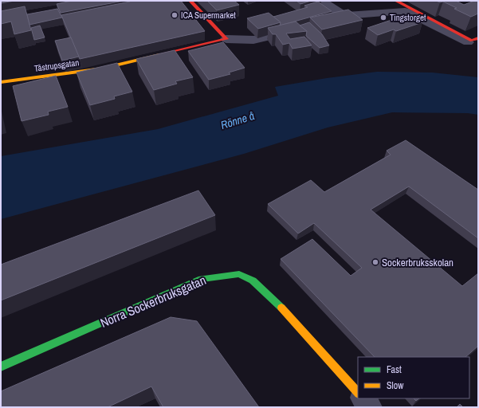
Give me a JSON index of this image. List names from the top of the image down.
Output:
{
  "streets": {
    "street": ["Tåstrupsgatan", "Norra Sockerbruksgatan"]
  },
  "water": ["Rönne å"],
  "places": ["ICA Supermarket", "Tingstorget", "Sockerbruksskolan"],
  "legend": ["Fast", "Slow"]
}
